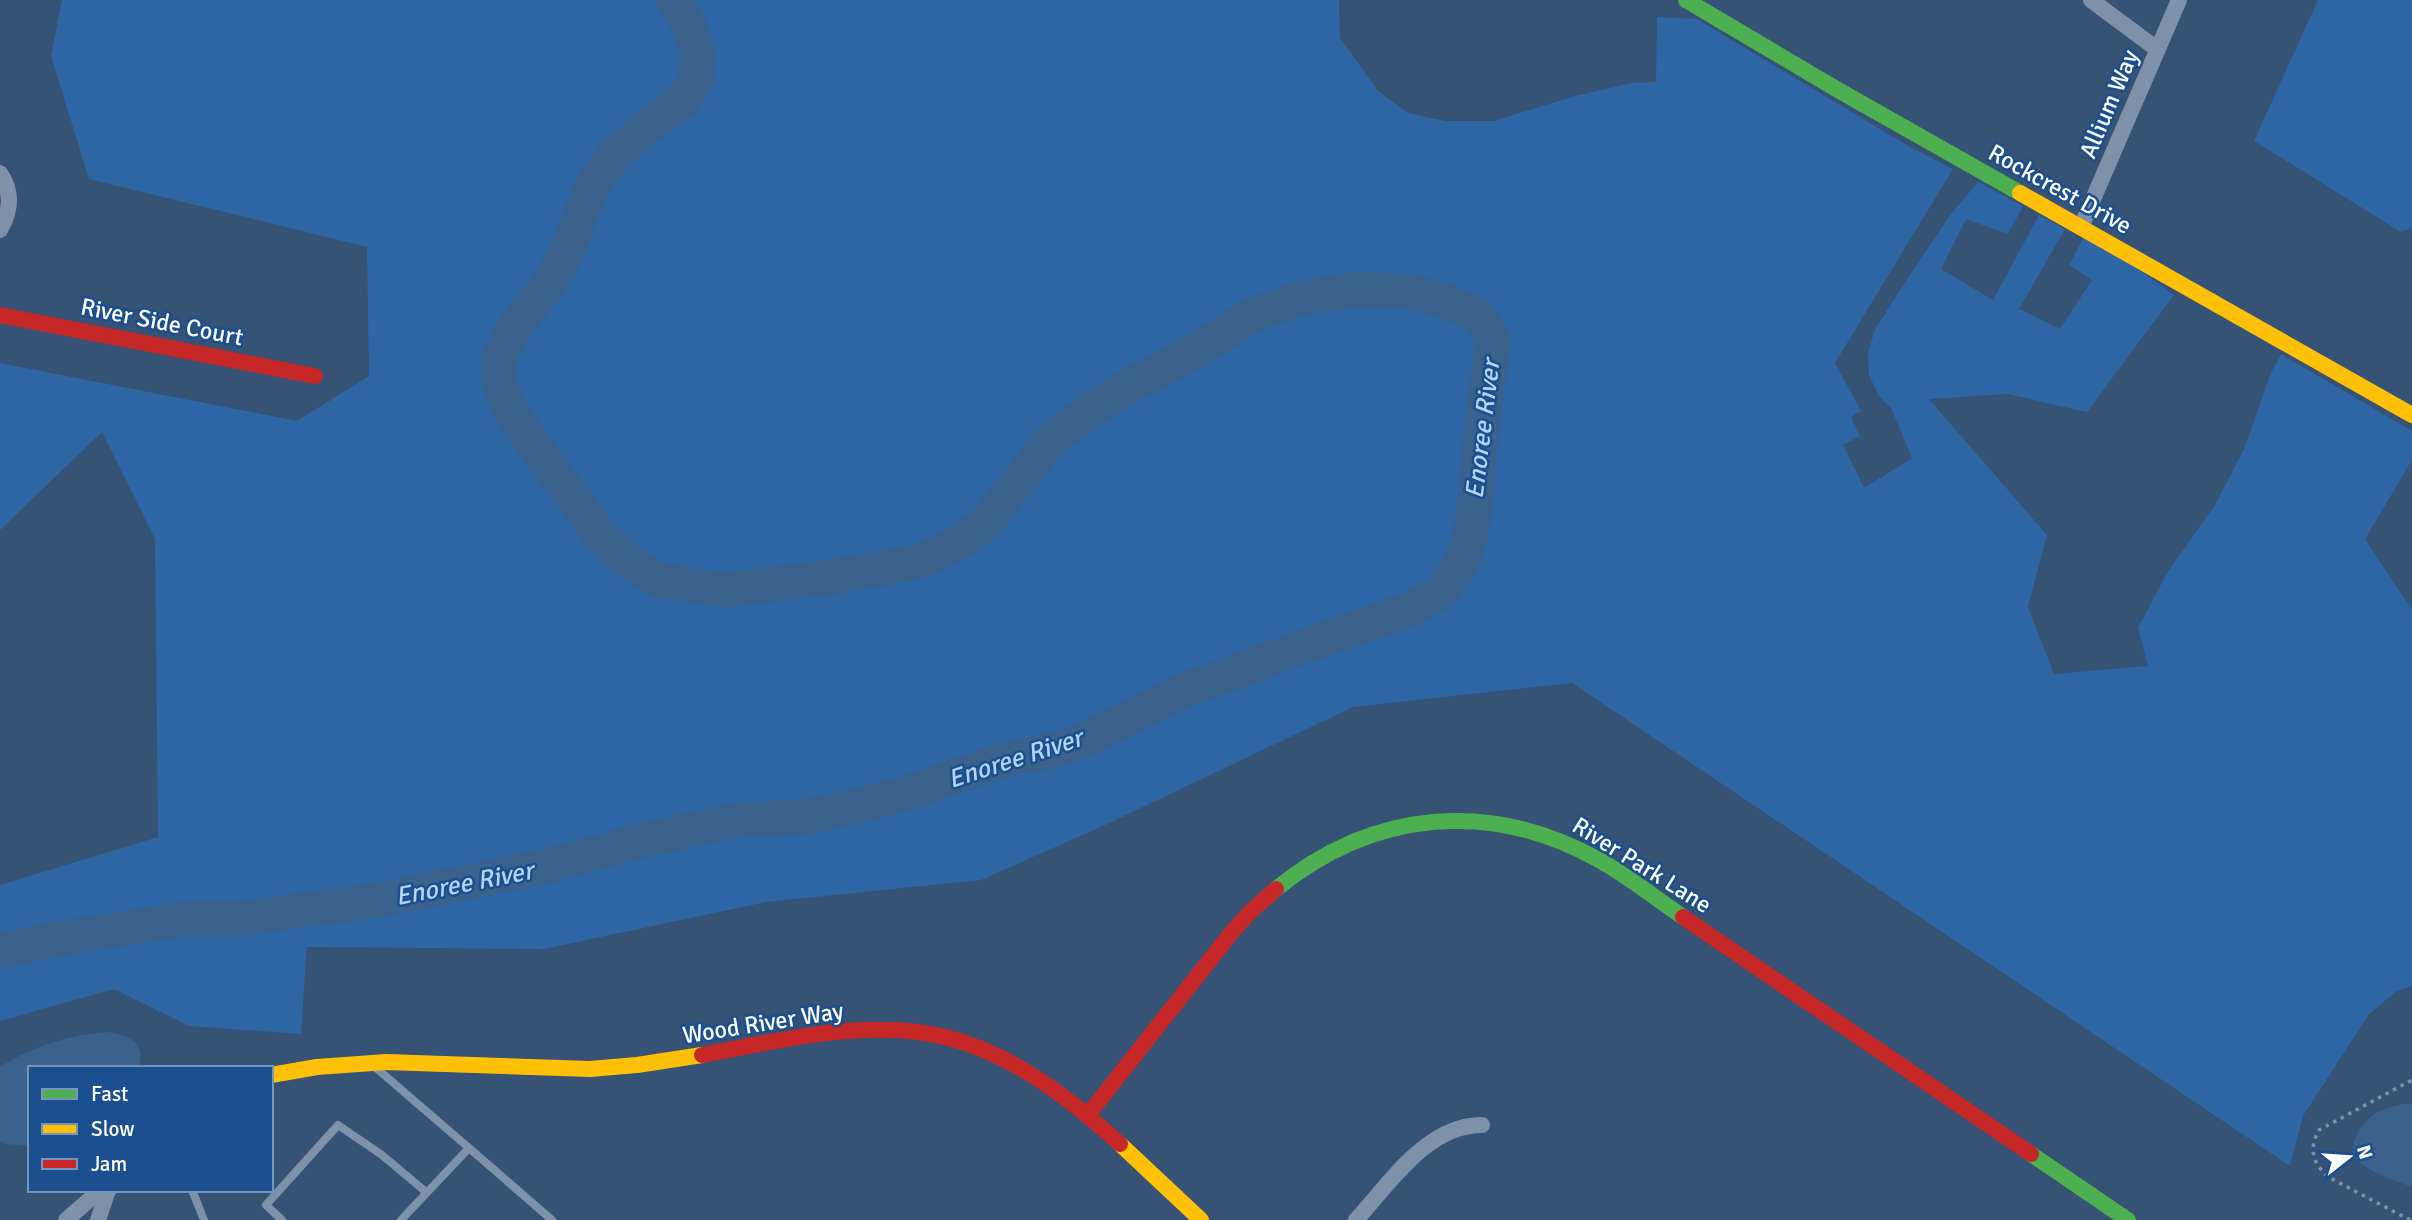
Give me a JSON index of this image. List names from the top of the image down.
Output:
{
  "streets": {
    "street": [
      "Allium Way",
      "Rockcrest Drive",
      "River Side Court",
      "River Park Lane",
      "Wood River Way"
    ]
  },
  "crossings": [
    ["Allium Way", "Rockcrest Drive"],
    ["River Park Lane", "Wood River Way"]
  ],
  "water": ["Enoree River"],
  "legend": ["Fast", "Slow", "Jam"],
  "north": "right"
}
